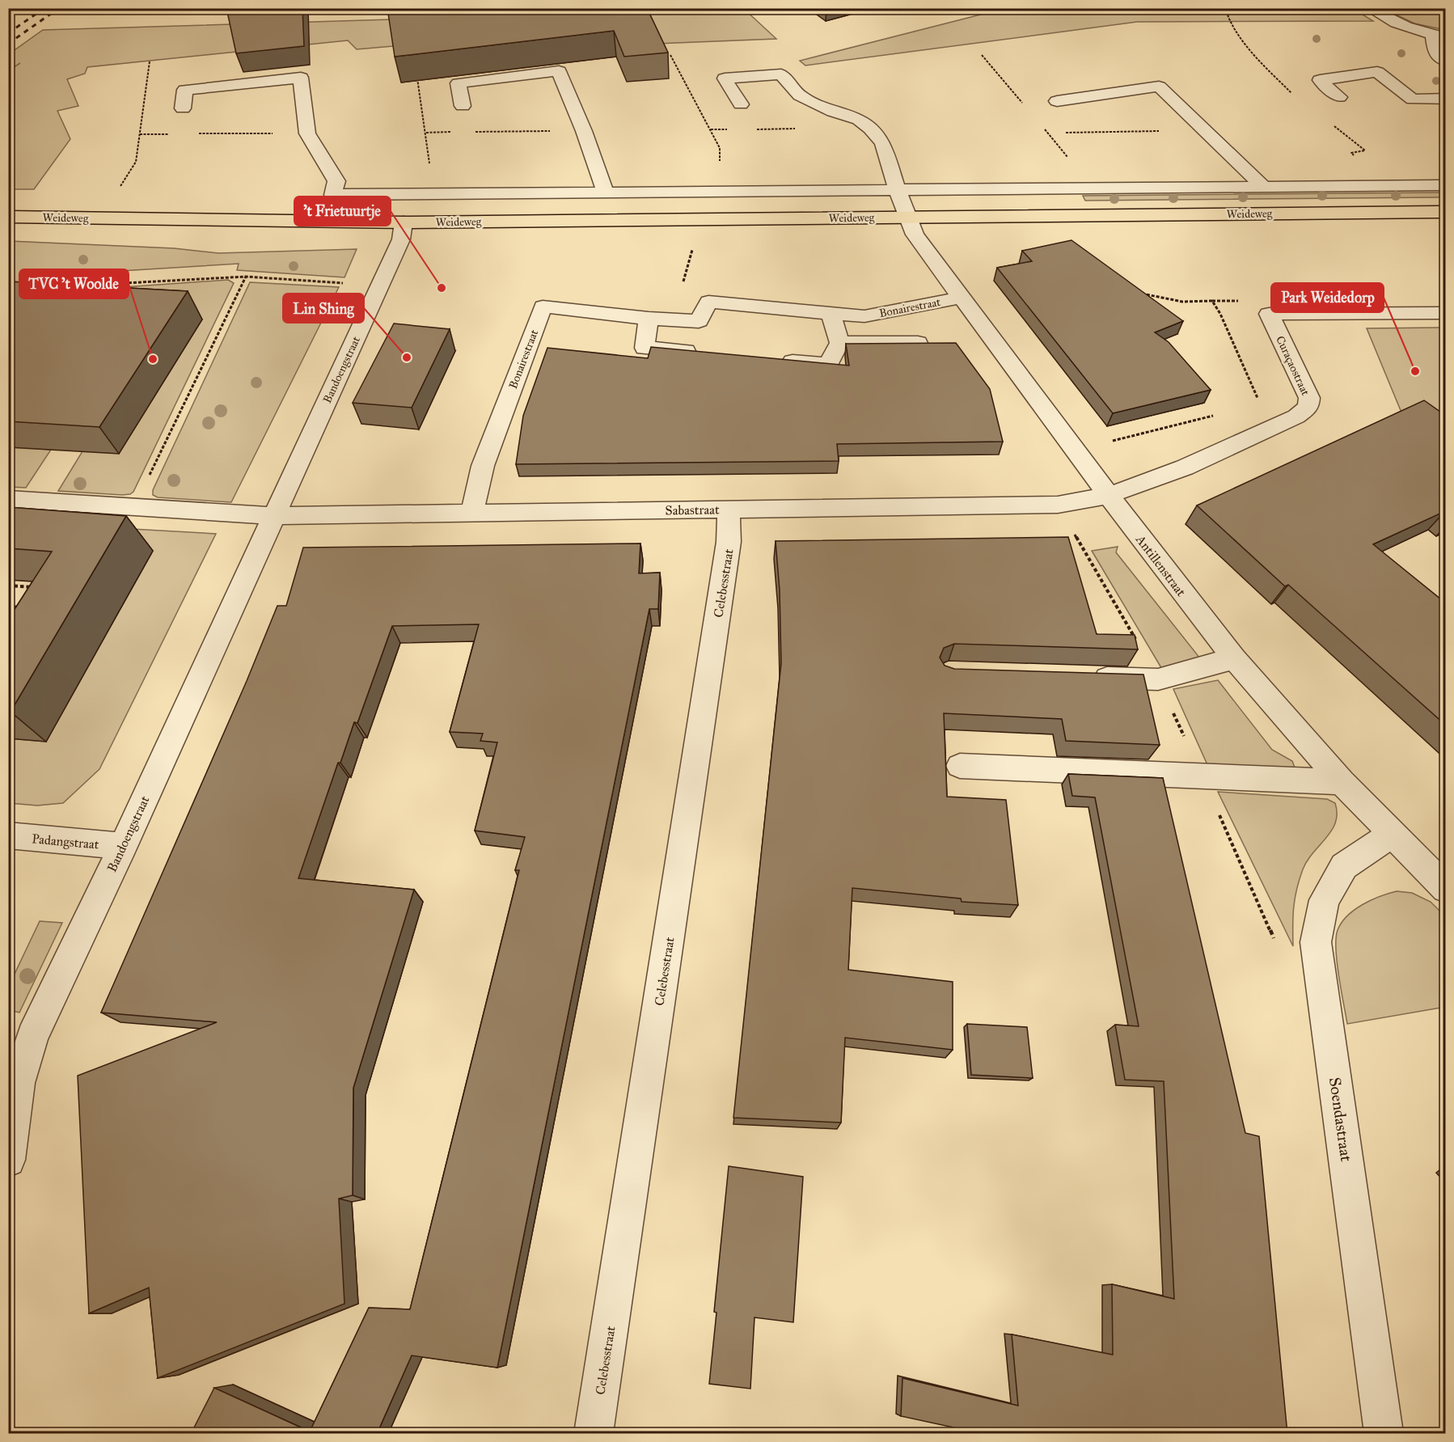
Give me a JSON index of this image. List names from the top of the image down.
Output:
{
  "streets": {
    "main road": ["Weideweg"],
    "street": [
      "Bonairestraat",
      "Curaçaostraat",
      "Bandoengstraat",
      "Sabastraat",
      "Antillenstraat",
      "Celebesstraat",
      "Padangstraat",
      "Soendastraat"
    ]
  },
  "crossings": [
    ["Weideweg", "Bandoengstraat"],
    ["Weideweg", "Antillenstraat"],
    ["Bonairestraat", "Sabastraat"],
    ["Bonairestraat", "Antillenstraat"],
    ["Curaçaostraat", "Sabastraat"],
    ["Curaçaostraat", "Antillenstraat"],
    ["Bandoengstraat", "Sabastraat"],
    ["Bandoengstraat", "Padangstraat"],
    ["Sabastraat", "Antillenstraat"],
    ["Sabastraat", "Celebesstraat"],
    ["Antillenstraat", "Soendastraat"]
  ],
  "places": [
    "'t Frietuurtje",
    "Lin Shing",
    "TVC 't Woolde",
    "Park Weidedorp"
  ]
}
